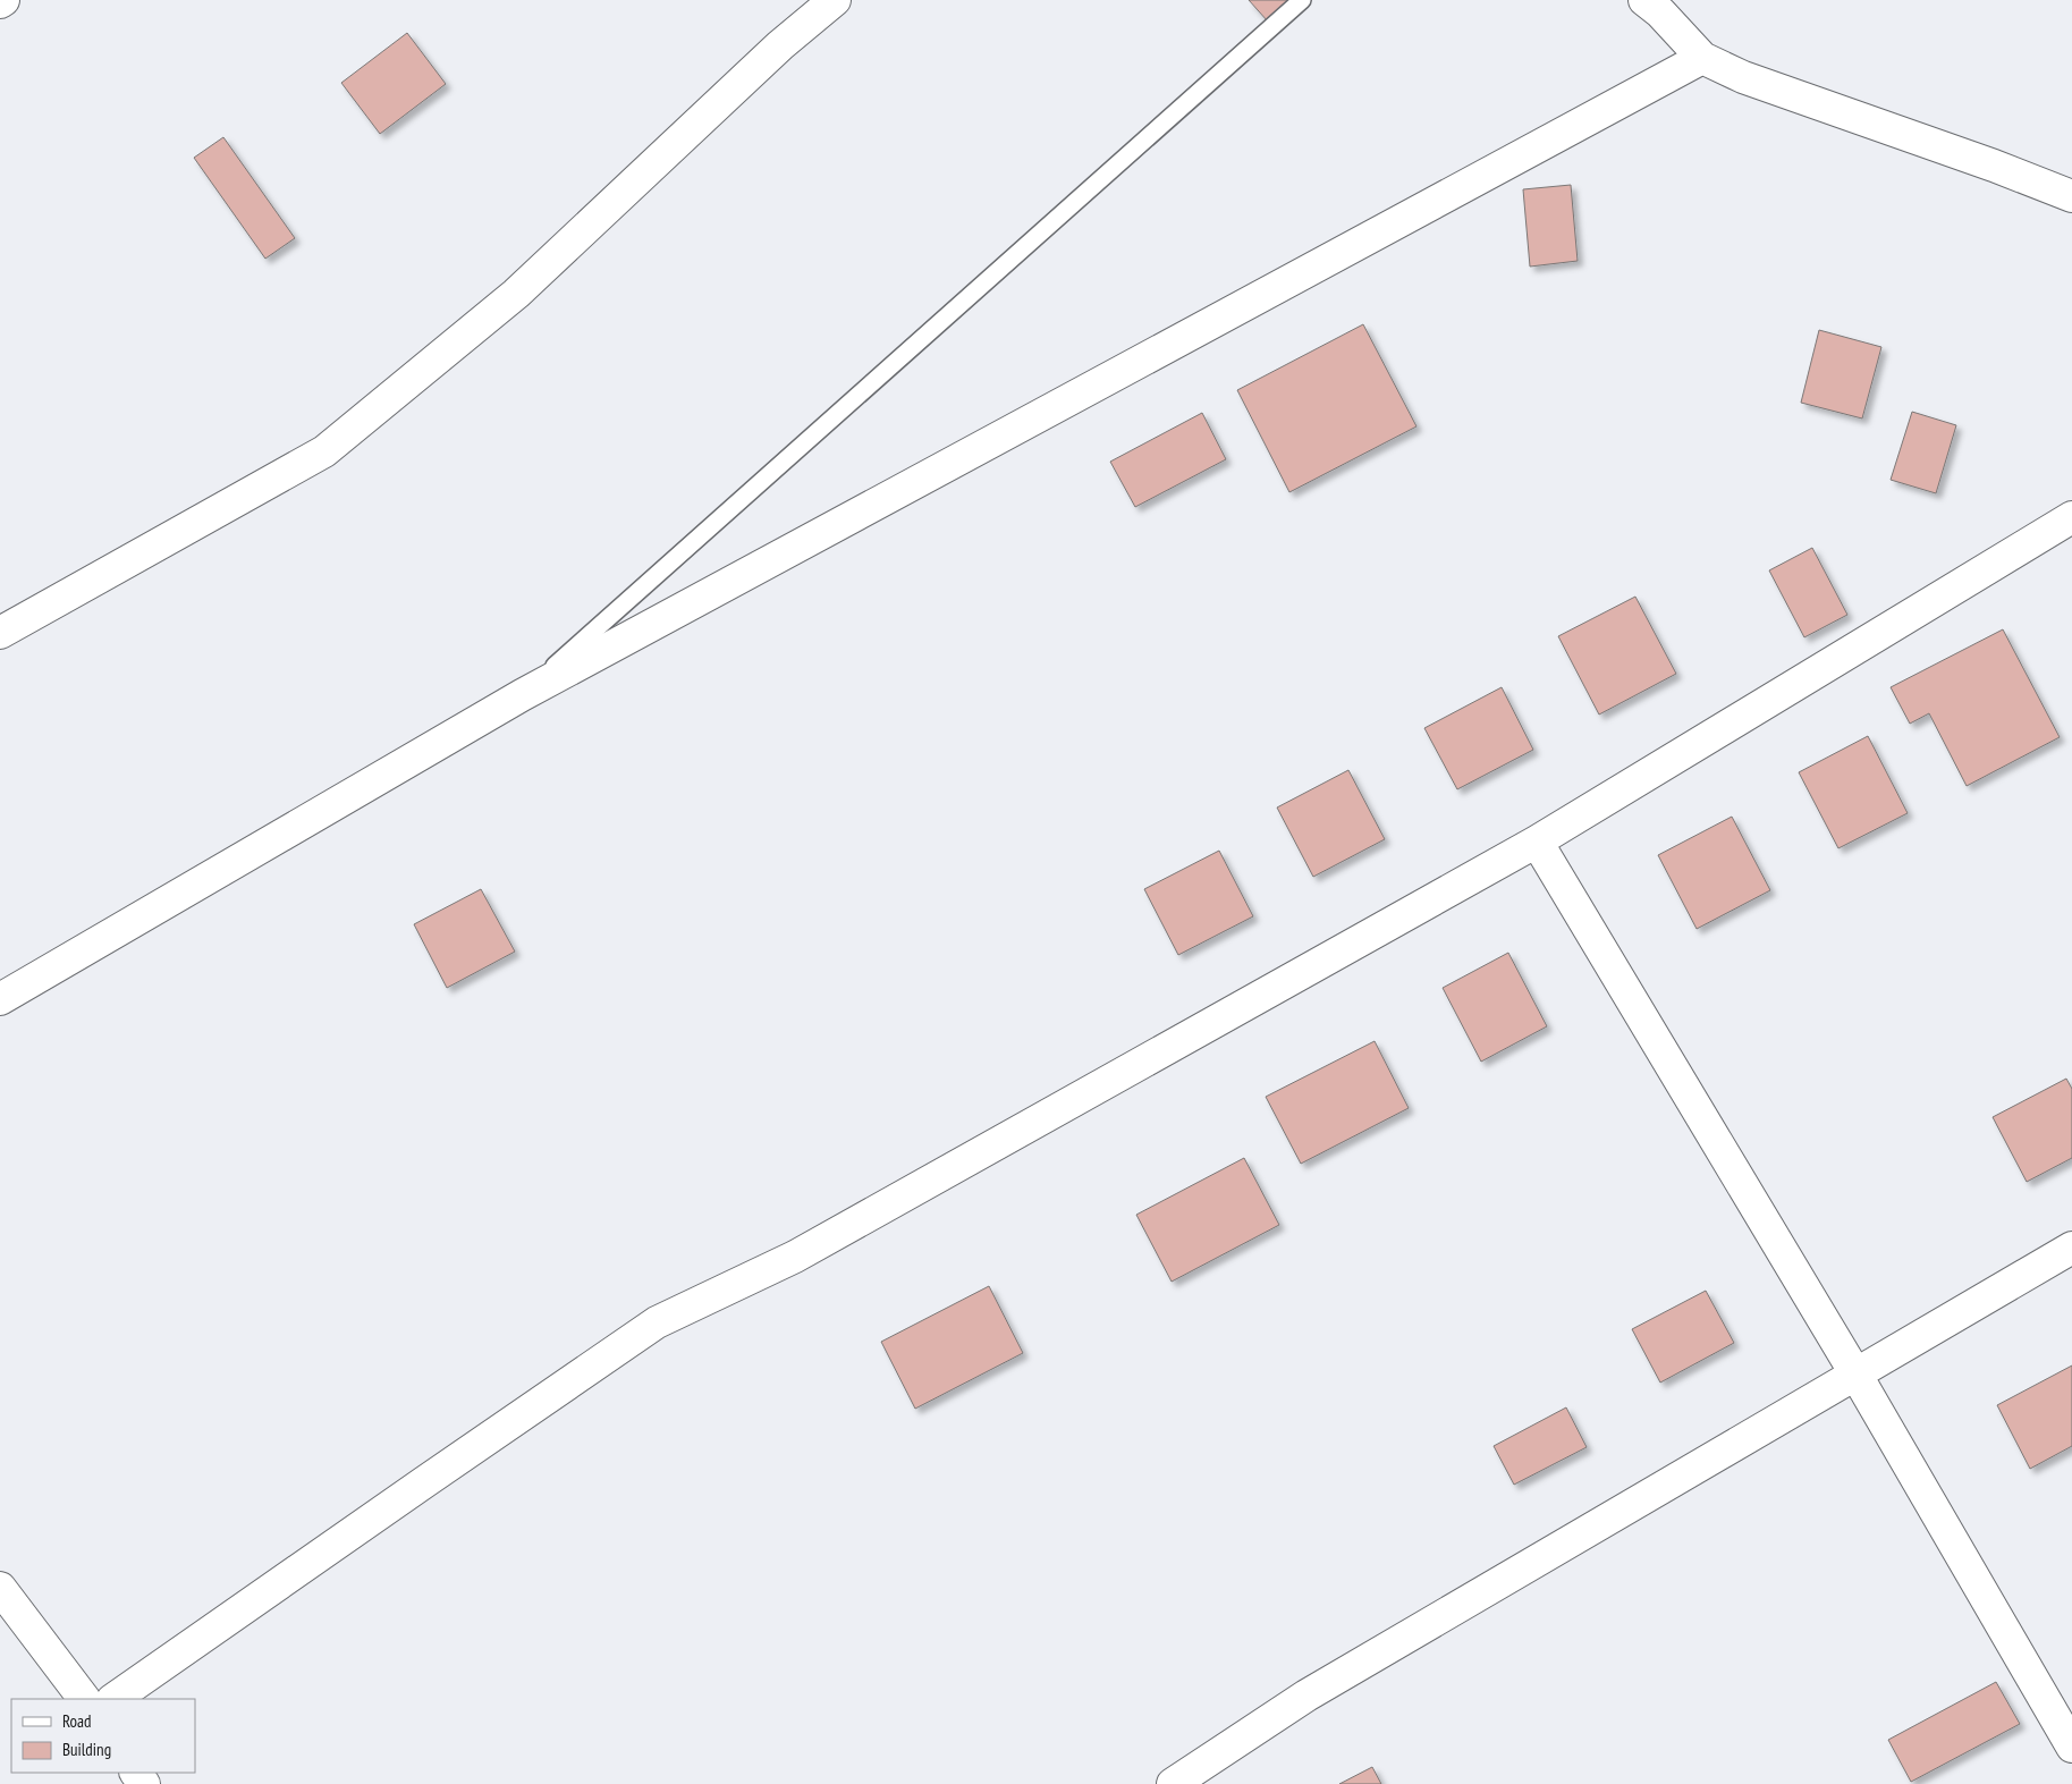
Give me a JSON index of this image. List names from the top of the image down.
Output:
{
  "legend": ["Road", "Building"]
}
